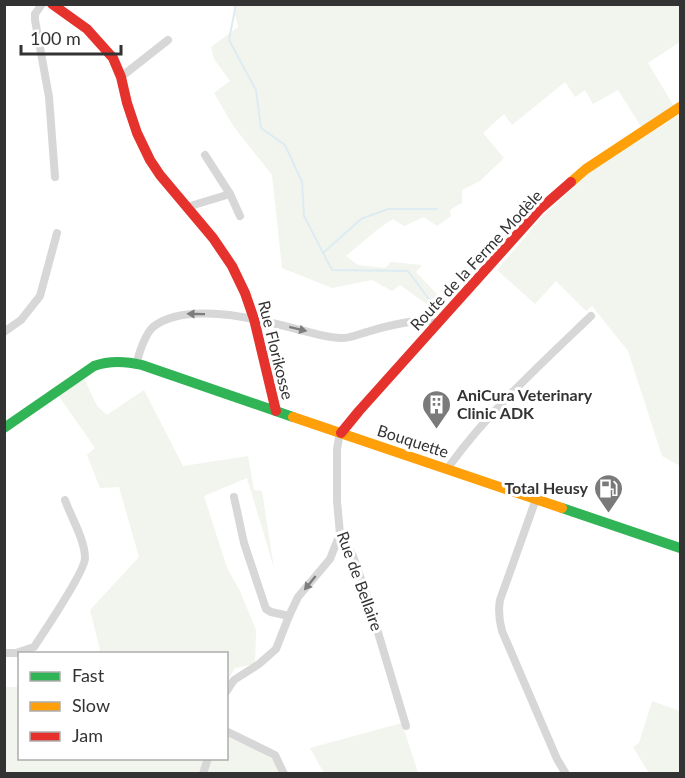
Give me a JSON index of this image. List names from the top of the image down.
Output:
{
  "streets": {
    "street": [
      "Route de la Ferme Modèle",
      "Rue Florikosse",
      "Bouquette",
      "Rue de Bellaire"
    ]
  },
  "crossings": [
    ["Route de la Ferme Modèle", "Bouquette"],
    ["Route de la Ferme Modèle", "Rue de Bellaire"],
    ["Rue Florikosse", "Bouquette"],
    ["Bouquette", "Rue de Bellaire"]
  ],
  "places": {
    "building": ["AniCura Veterinary Clinic ADK"],
    "fuel station": ["Total Heusy"]
  },
  "legend": ["Fast", "Slow", "Jam"],
  "scale_bar": "100 m"
}
